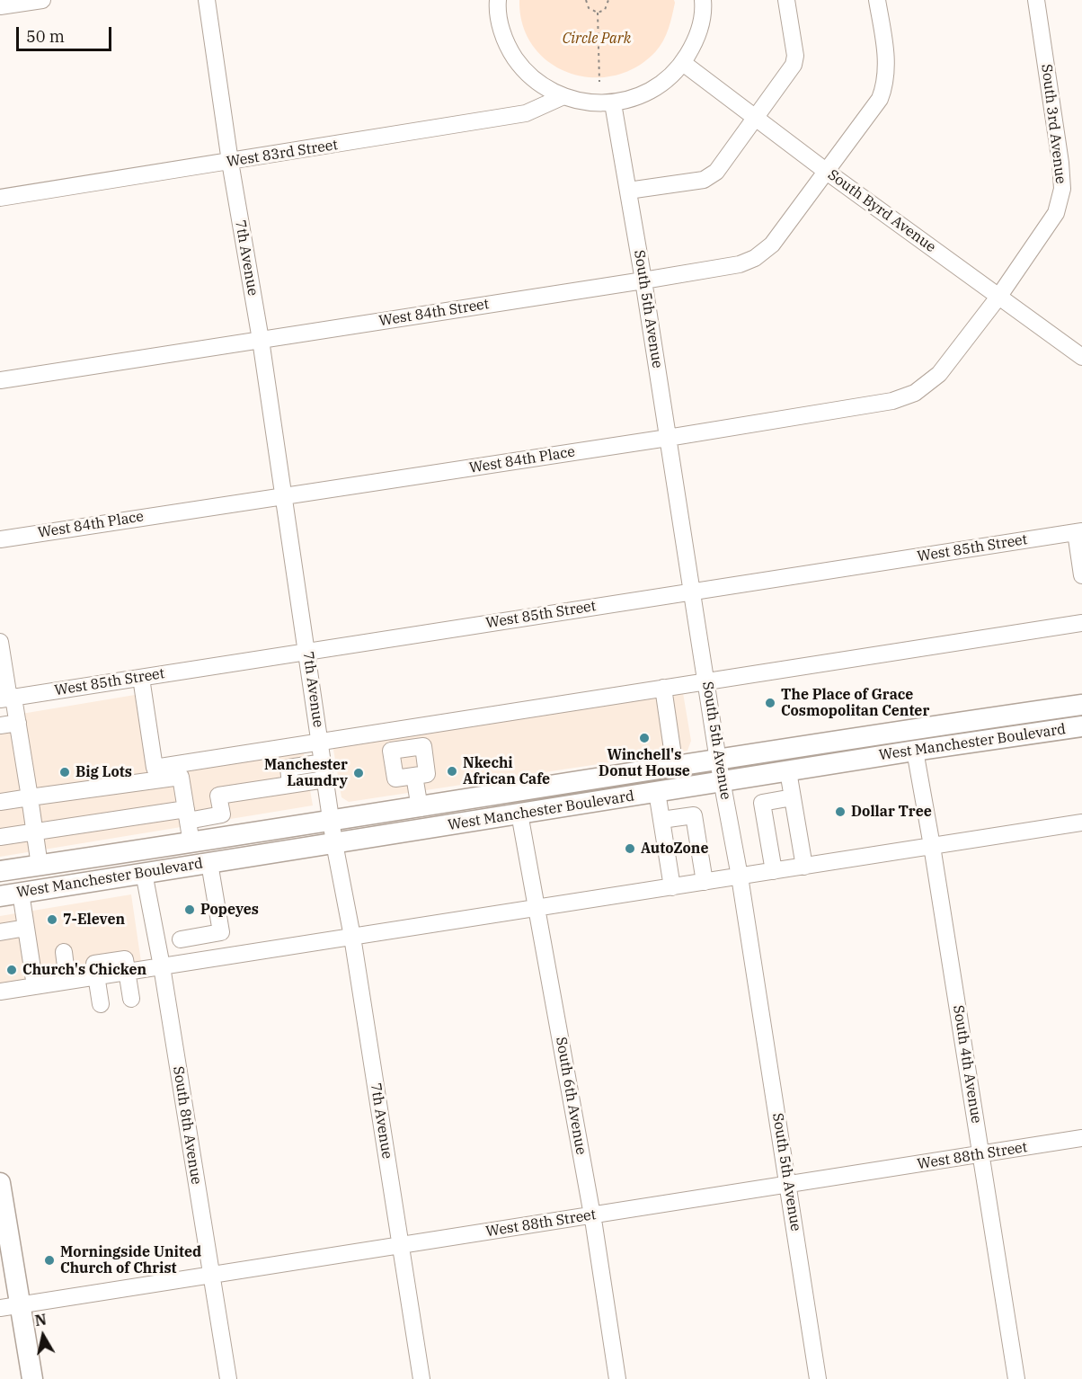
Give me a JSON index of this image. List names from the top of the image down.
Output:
{
  "streets": {
    "main road": ["West Manchester Boulevard"],
    "street": [
      "South 3rd Avenue",
      "West 83rd Street",
      "South Byrd Avenue",
      "7th Avenue",
      "South 5th Avenue",
      "West 84th Street",
      "West 84th Place",
      "West 85th Street",
      "South 4th Avenue",
      "South 6th Avenue",
      "South 8th Avenue",
      "West 88th Street"
    ]
  },
  "crossings": [
    ["South 3rd Avenue", "South Byrd Avenue"],
    ["South 3rd Avenue", "West 84th Place"],
    ["West 83rd Street", "7th Avenue"],
    ["South Byrd Avenue", "West 84th Street"],
    ["South Byrd Avenue", "West 84th Place"],
    ["7th Avenue", "West 84th Street"],
    ["7th Avenue", "West 84th Place"],
    ["7th Avenue", "West 85th Street"],
    ["7th Avenue", "West Manchester Boulevard"],
    ["7th Avenue", "West 88th Street"],
    ["South 5th Avenue", "West 84th Street"],
    ["South 5th Avenue", "West 84th Place"],
    ["South 5th Avenue", "West 85th Street"],
    ["South 5th Avenue", "West Manchester Boulevard"],
    ["South 5th Avenue", "West 88th Street"],
    ["West Manchester Boulevard", "South 4th Avenue"],
    ["West Manchester Boulevard", "South 6th Avenue"],
    ["West Manchester Boulevard", "South 8th Avenue"],
    ["South 4th Avenue", "West 88th Street"],
    ["South 6th Avenue", "West 88th Street"],
    ["South 8th Avenue", "West 88th Street"]
  ],
  "parks": ["Circle Park"],
  "places": [
    "The Place of Grace Cosmopolitan Center",
    "Winchell's Donut House",
    "Nkechi African Cafe",
    "Big Lots",
    "Manchester Laundry",
    "Dollar Tree",
    "AutoZone",
    "Popeyes",
    "7-Eleven",
    "Church's Chicken",
    "Morningside United Church of Christ"
  ],
  "scale_bar": "50 m",
  "north": "top"
}
